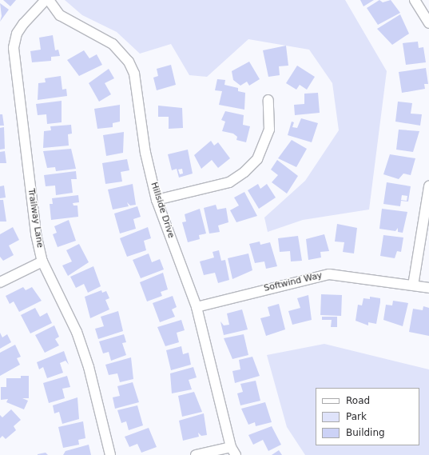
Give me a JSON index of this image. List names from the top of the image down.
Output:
{
  "streets": {
    "street": ["Hillside Drive", "Trailway Lane", "Softwind Way"]
  },
  "crossings": [
    ["Hillside Drive", "Softwind Way"]
  ],
  "legend": ["Road", "Park", "Building"]
}
